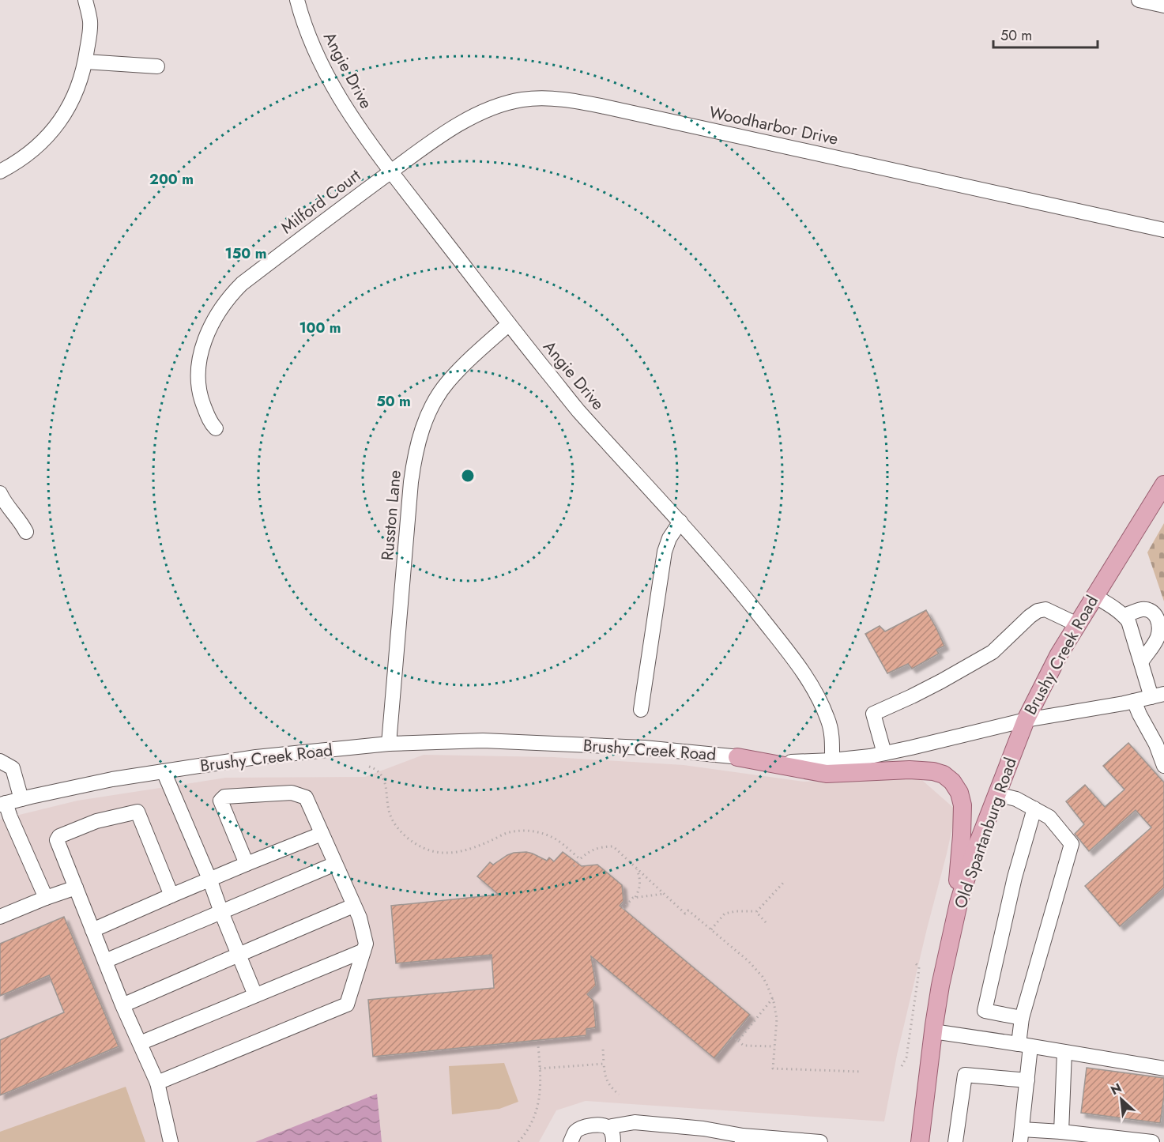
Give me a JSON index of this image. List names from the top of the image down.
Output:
{
  "streets": {
    "main road": ["Brushy Creek Road", "Old Spartanburg Road"],
    "street": [
      "Angie Drive",
      "Woodharbor Drive",
      "Milford Court",
      "Russton Lane"
    ]
  },
  "crossings": [
    ["Angie Drive", "Woodharbor Drive"],
    ["Angie Drive", "Milford Court"],
    ["Angie Drive", "Russton Lane"],
    ["Angie Drive", "Brushy Creek Road"],
    ["Woodharbor Drive", "Milford Court"],
    ["Russton Lane", "Brushy Creek Road"],
    ["Brushy Creek Road", "Old Spartanburg Road"]
  ],
  "scale_bar": "50 m",
  "north": "top left",
  "rings": [
    "200 m",
    "150 m",
    "100 m",
    "50 m"
  ]
}
